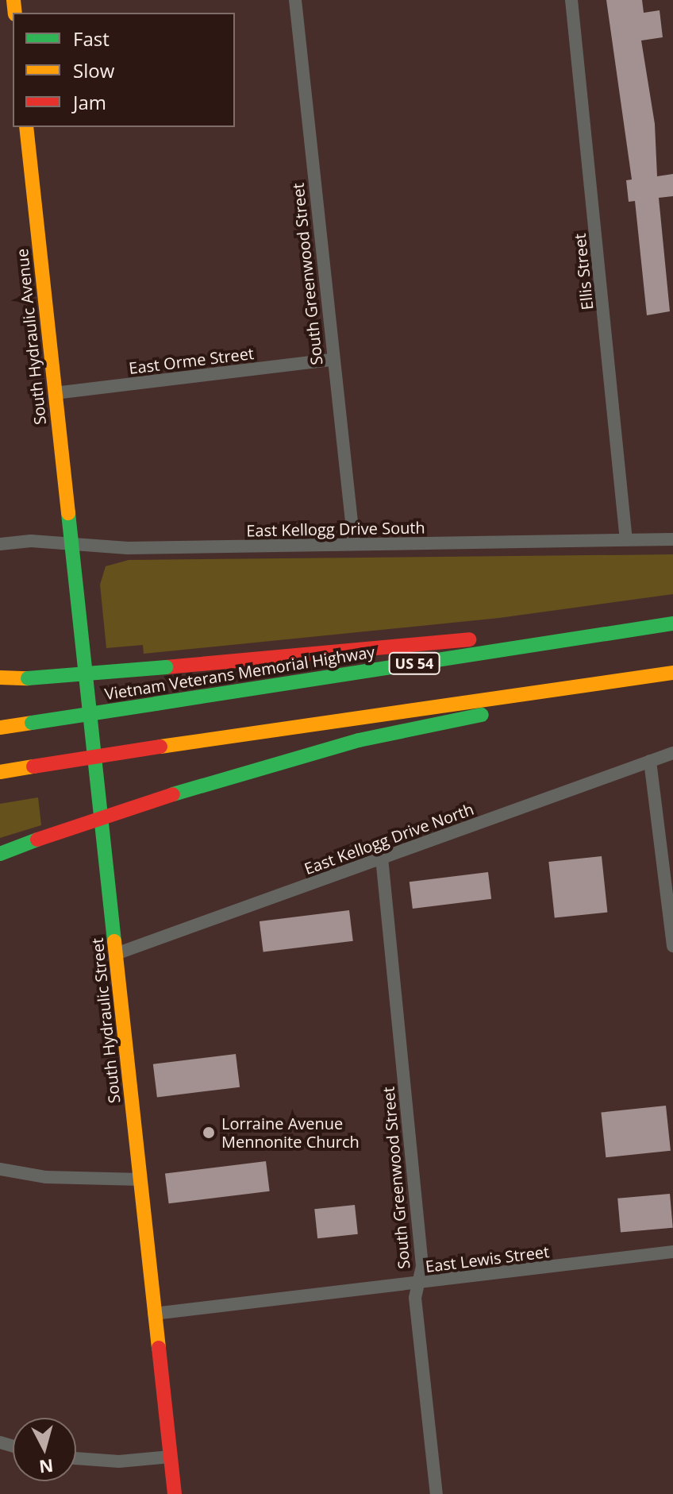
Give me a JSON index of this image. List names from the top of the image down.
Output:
{
  "streets": {
    "main road": [
      "South Hydraulic Avenue",
      "US 54",
      "Vietnam Veterans Memorial Highway",
      "South Hydraulic Street"
    ],
    "street": [
      "Ellis Street",
      "South Greenwood Street",
      "East Orme Street",
      "East Kellogg Drive South",
      "East Kellogg Drive North",
      "East Lewis Street"
    ]
  },
  "crossings": [
    ["Ellis Street", "East Kellogg Drive South"],
    ["South Greenwood Street", "East Orme Street"],
    ["South Greenwood Street", "East Kellogg Drive South"],
    ["South Greenwood Street", "East Kellogg Drive North"],
    ["South Greenwood Street", "East Lewis Street"],
    ["South Hydraulic Avenue", "East Orme Street"],
    ["South Hydraulic Avenue", "East Kellogg Drive South"],
    ["South Hydraulic Avenue", "South Hydraulic Street"],
    ["East Kellogg Drive South", "South Hydraulic Street"],
    ["East Kellogg Drive North", "South Hydraulic Street"],
    ["South Hydraulic Street", "East Lewis Street"]
  ],
  "places": ["Lorraine Avenue Mennonite Church"],
  "legend": ["Fast", "Slow", "Jam"],
  "north": "bottom"
}
